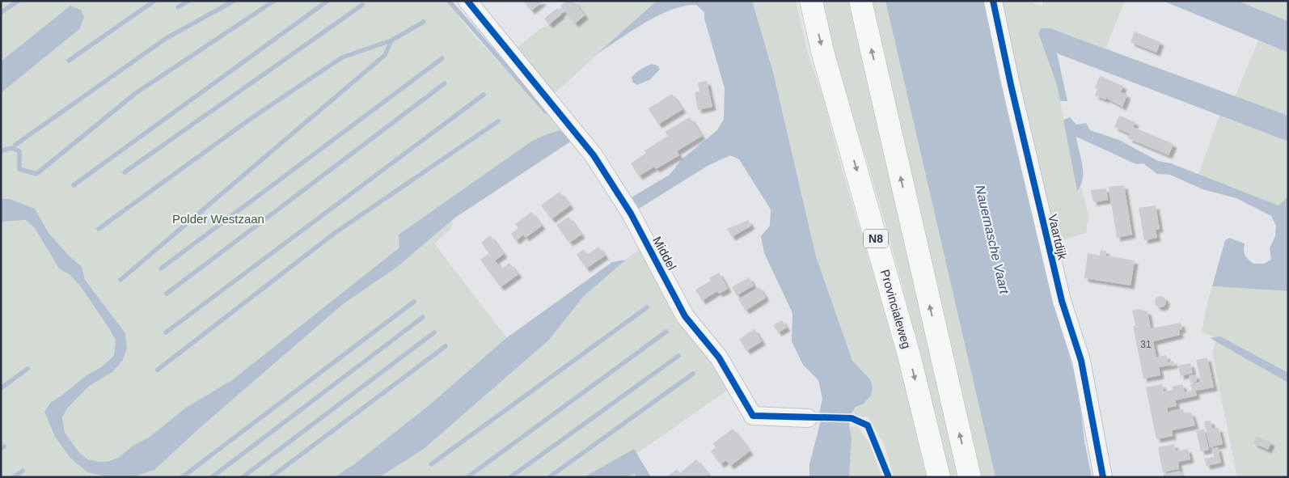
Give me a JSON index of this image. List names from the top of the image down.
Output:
{
  "streets": {
    "highway": ["N8", "Provincialeweg"],
    "street": ["Vaartdijk", "Middel"]
  },
  "water": ["Nauernasche Vaart"],
  "parks": ["Polder Westzaan"],
  "house_numbers": ["31"]
}
